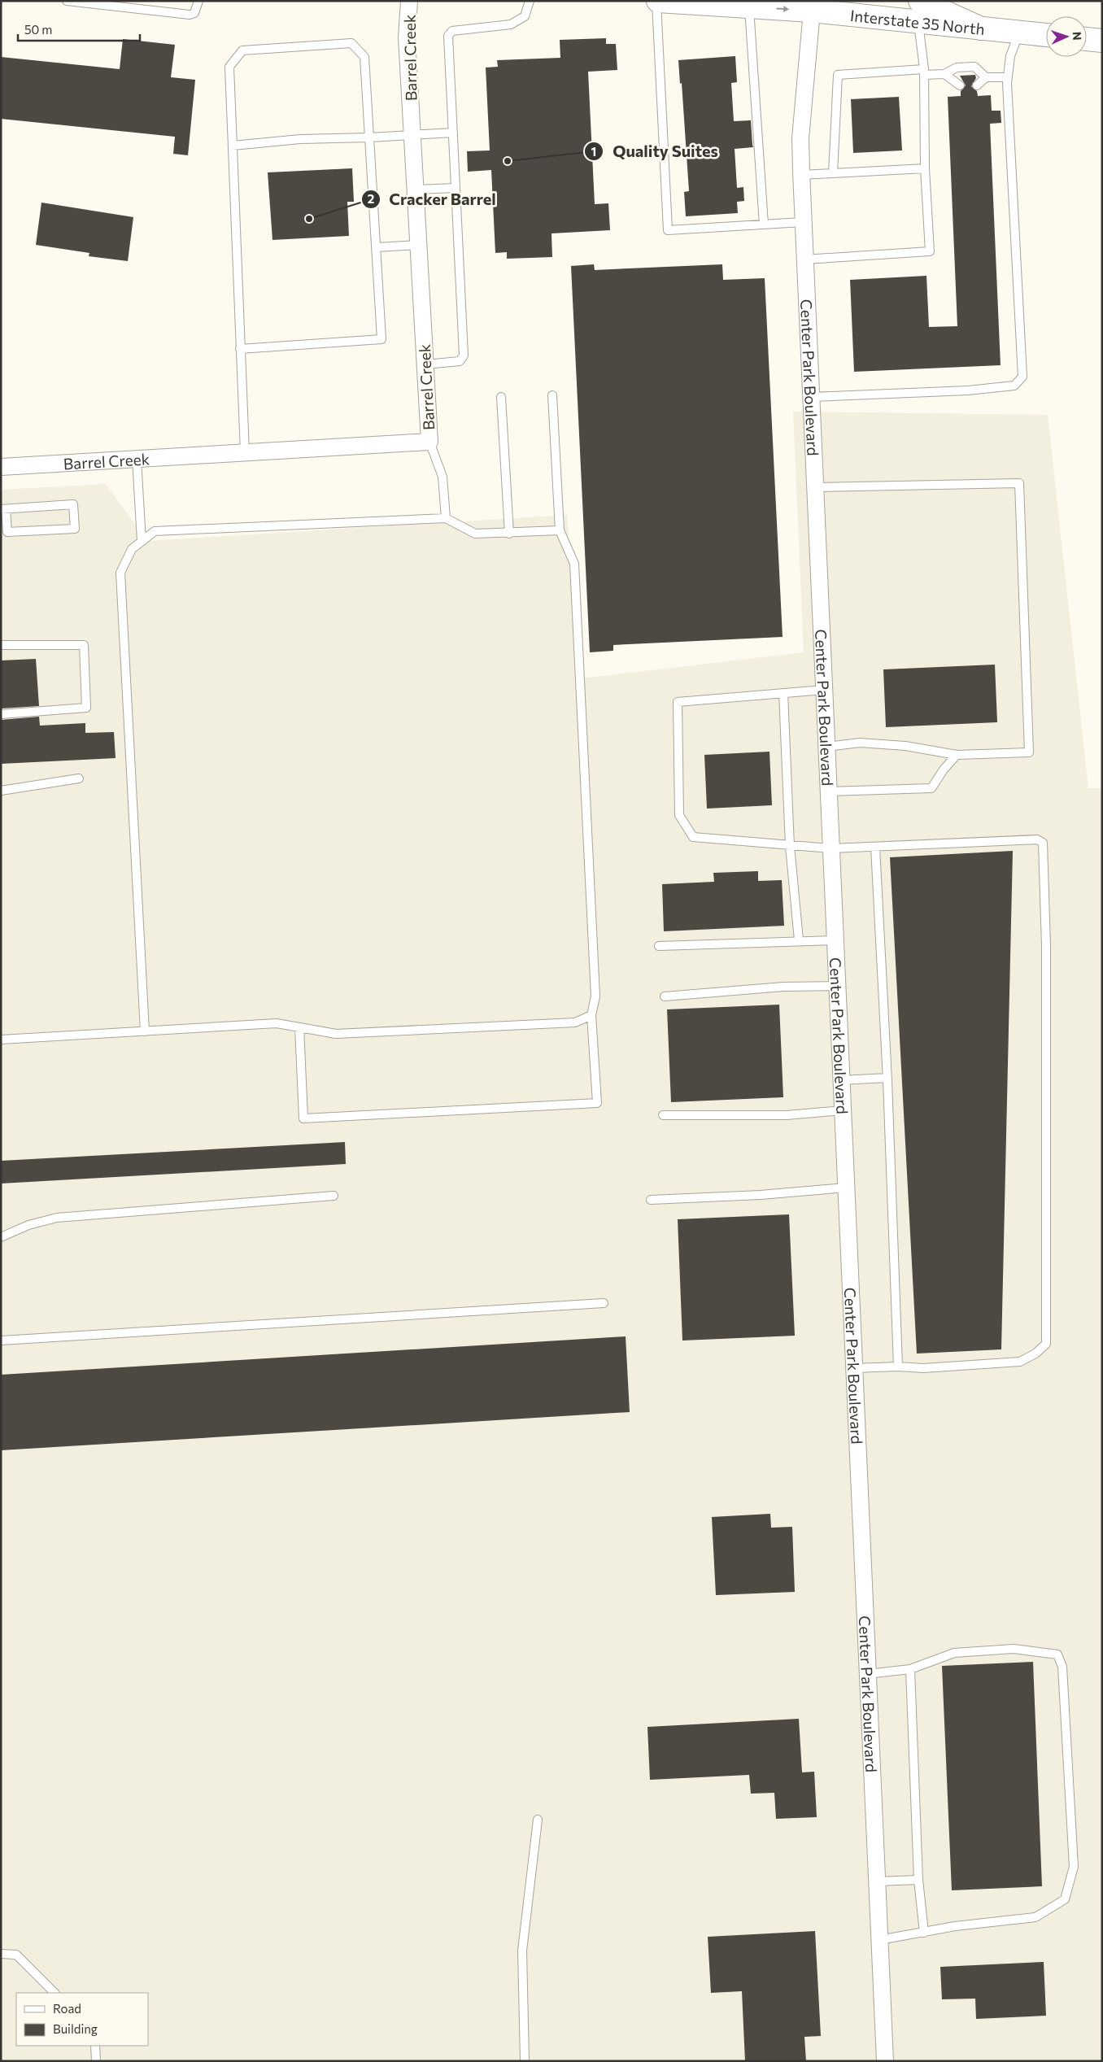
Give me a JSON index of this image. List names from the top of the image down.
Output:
{
  "streets": {
    "main road": ["Interstate 35 North"],
    "street": ["Barrel Creek", "Center Park Boulevard"]
  },
  "crossings": [
    ["Interstate 35 North", "Center Park Boulevard"]
  ],
  "places": ["Quality Suites", "Cracker Barrel"],
  "legend": ["Road", "Building"],
  "scale_bar": "50 m",
  "north": "right"
}
